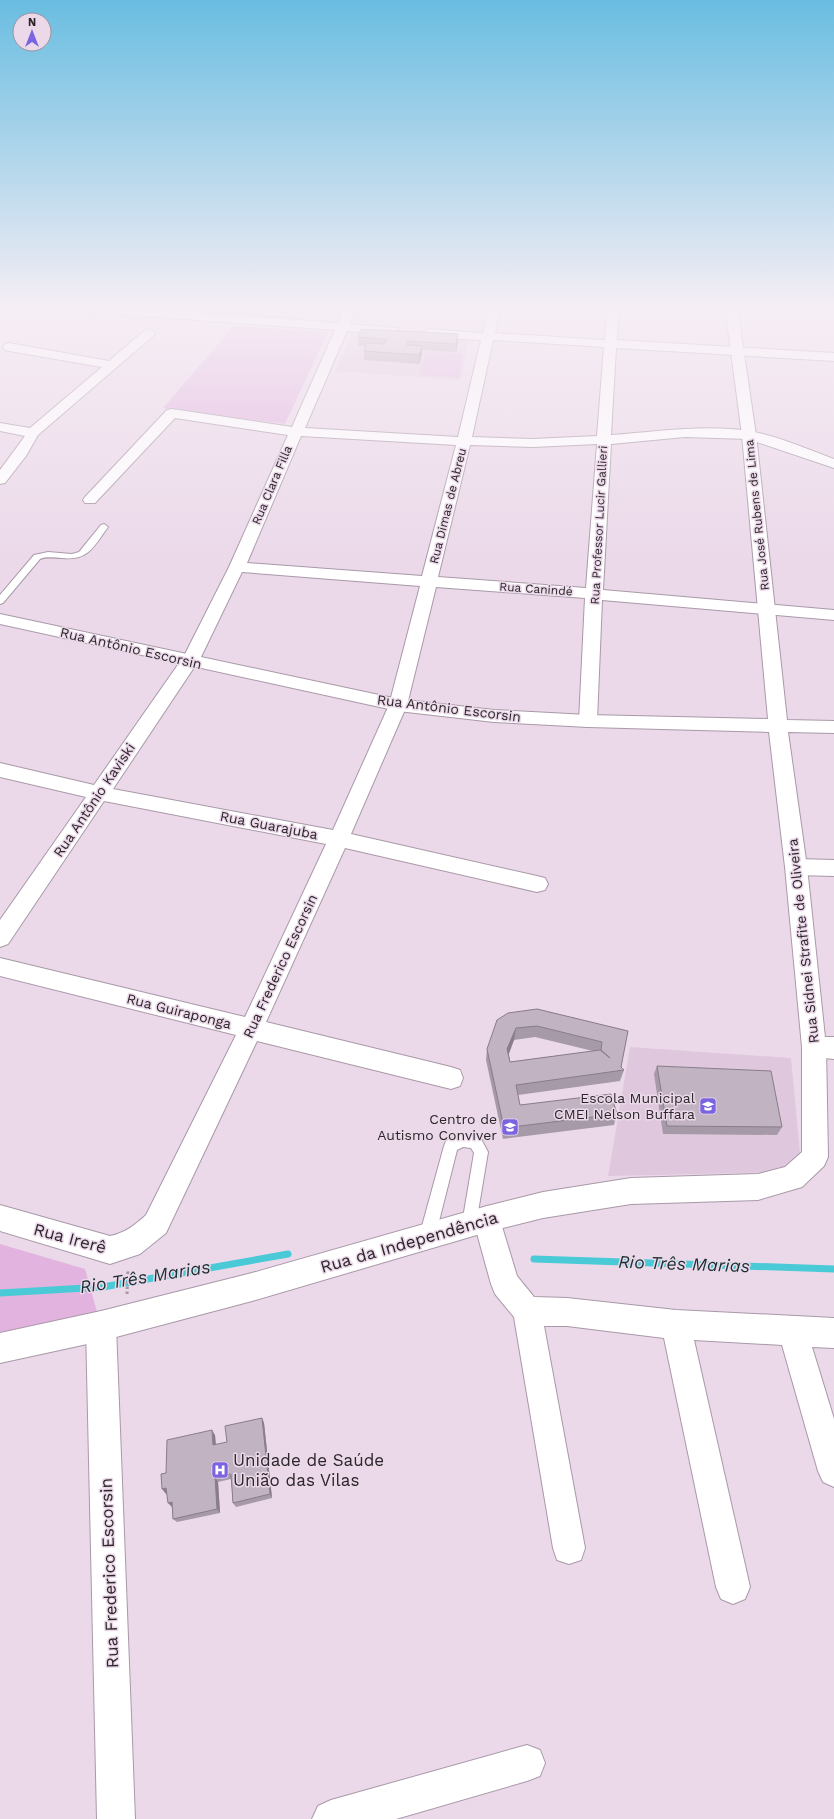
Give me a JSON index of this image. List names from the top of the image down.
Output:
{
  "streets": {
    "street": [
      "Rua Clara Filla",
      "Rua Dimas de Abreu",
      "Rua José Rubens de Lima",
      "Rua Professor Lucir Gallieri",
      "Rua Canindé",
      "Rua Antônio Escorsin",
      "Rua Antônio Kaviski",
      "Rua Guarajuba",
      "Rua Sidnei Strafite de Oliveira",
      "Rua Frederico Escorsin",
      "Rua Guiraponga",
      "Rua Irerê",
      "Rua da Independência"
    ]
  },
  "crossings": [
    ["Rua Clara Filla", "Rua Canindé"],
    ["Rua Clara Filla", "Rua Antônio Escorsin"],
    ["Rua Clara Filla", "Rua Antônio Kaviski"],
    ["Rua Dimas de Abreu", "Rua Canindé"],
    ["Rua Dimas de Abreu", "Rua Antônio Escorsin"],
    ["Rua Dimas de Abreu", "Rua Frederico Escorsin"],
    ["Rua José Rubens de Lima", "Rua Canindé"],
    ["Rua José Rubens de Lima", "Rua Antônio Escorsin"],
    ["Rua José Rubens de Lima", "Rua Sidnei Strafite de Oliveira"],
    ["Rua Professor Lucir Gallieri", "Rua Canindé"],
    ["Rua Professor Lucir Gallieri", "Rua Antônio Escorsin"],
    ["Rua Antônio Escorsin", "Rua Antônio Kaviski"],
    ["Rua Antônio Escorsin", "Rua Sidnei Strafite de Oliveira"],
    ["Rua Antônio Escorsin", "Rua Frederico Escorsin"],
    ["Rua Antônio Kaviski", "Rua Guarajuba"],
    ["Rua Guarajuba", "Rua Frederico Escorsin"],
    ["Rua Sidnei Strafite de Oliveira", "Rua da Independência"],
    ["Rua Frederico Escorsin", "Rua Guiraponga"],
    ["Rua Frederico Escorsin", "Rua Irerê"],
    ["Rua Frederico Escorsin", "Rua da Independência"]
  ],
  "water": ["Rio Três Marias"],
  "places": {
    "school or university": ["Escola Municipal CMEI Nelson Buffara", "Centro de Autismo Conviver"],
    "hospital": ["Unidade de Saúde União das Vilas"]
  },
  "north": "top"
}
